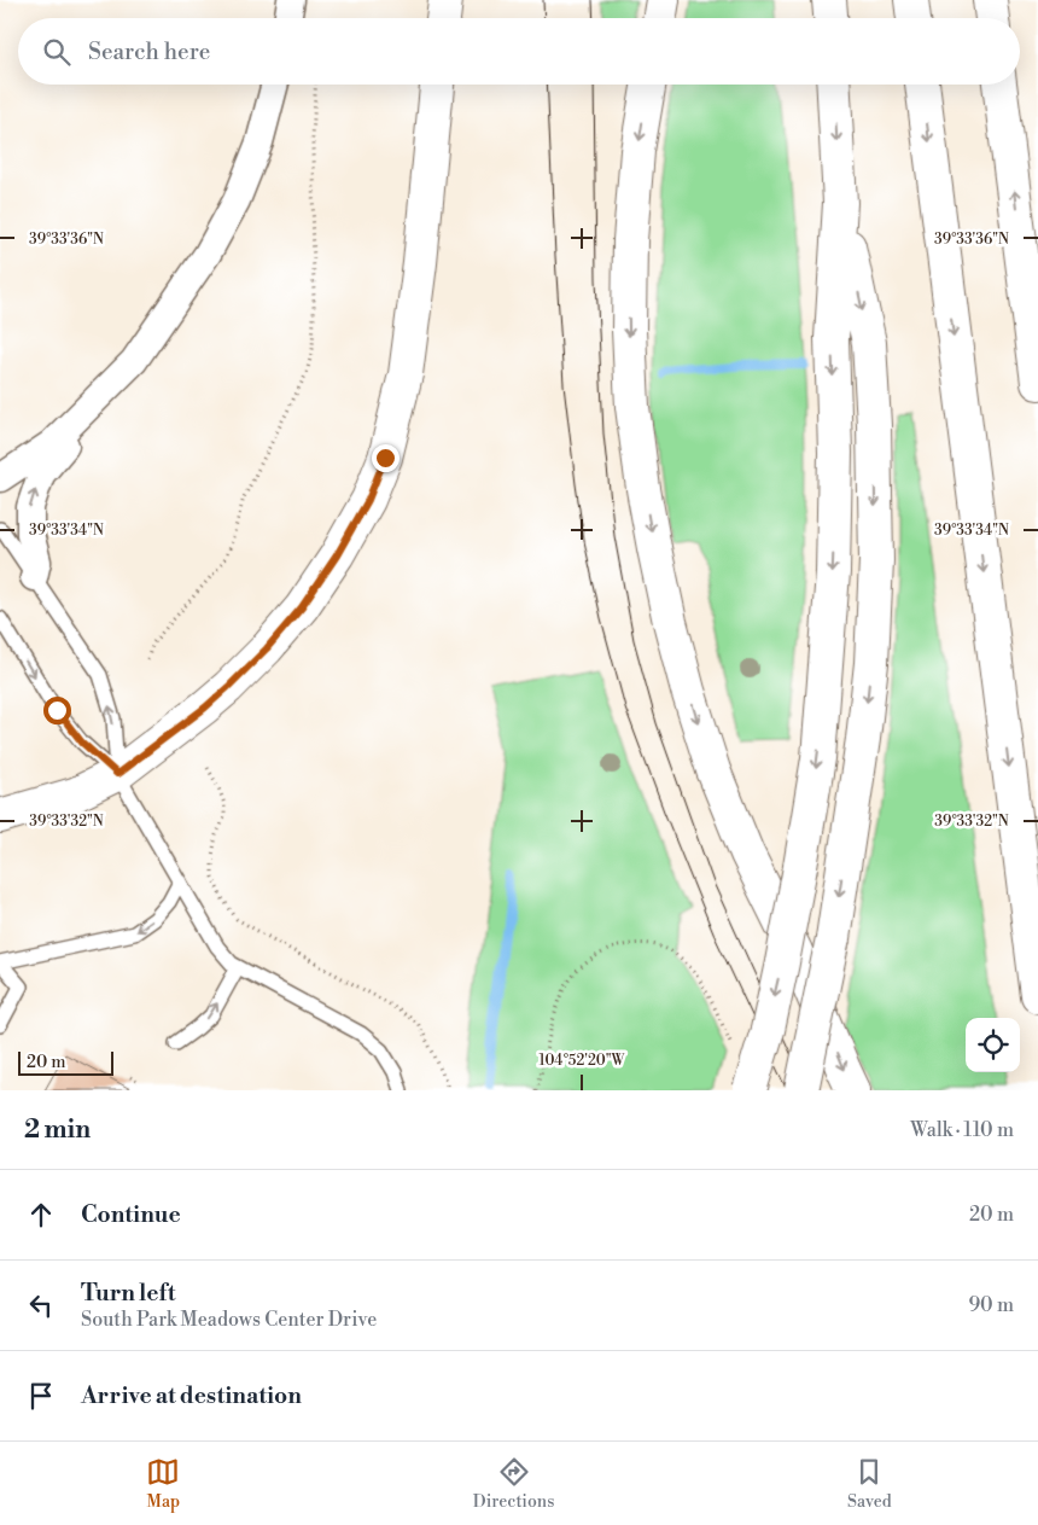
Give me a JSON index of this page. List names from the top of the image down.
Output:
{
  "scale_bar": "20 m",
  "page": {
    "search": "Search here",
    "scale": "20 m",
    "heading": ["2 min", "Walk · 110 m"],
    "list": [
      ["Continue", "20 m"],
      ["Turn left", "South Park Meadows Center Drive", "90 m"],
      "Arrive at destination"
    ],
    "nav": ["Map", "Directions", "Saved"]
  },
  "coordinates": [
    "39°33'36\"N",
    "39°33'34\"N",
    "39°33'32\"N",
    "104°52'20\"W"
  ]
}
